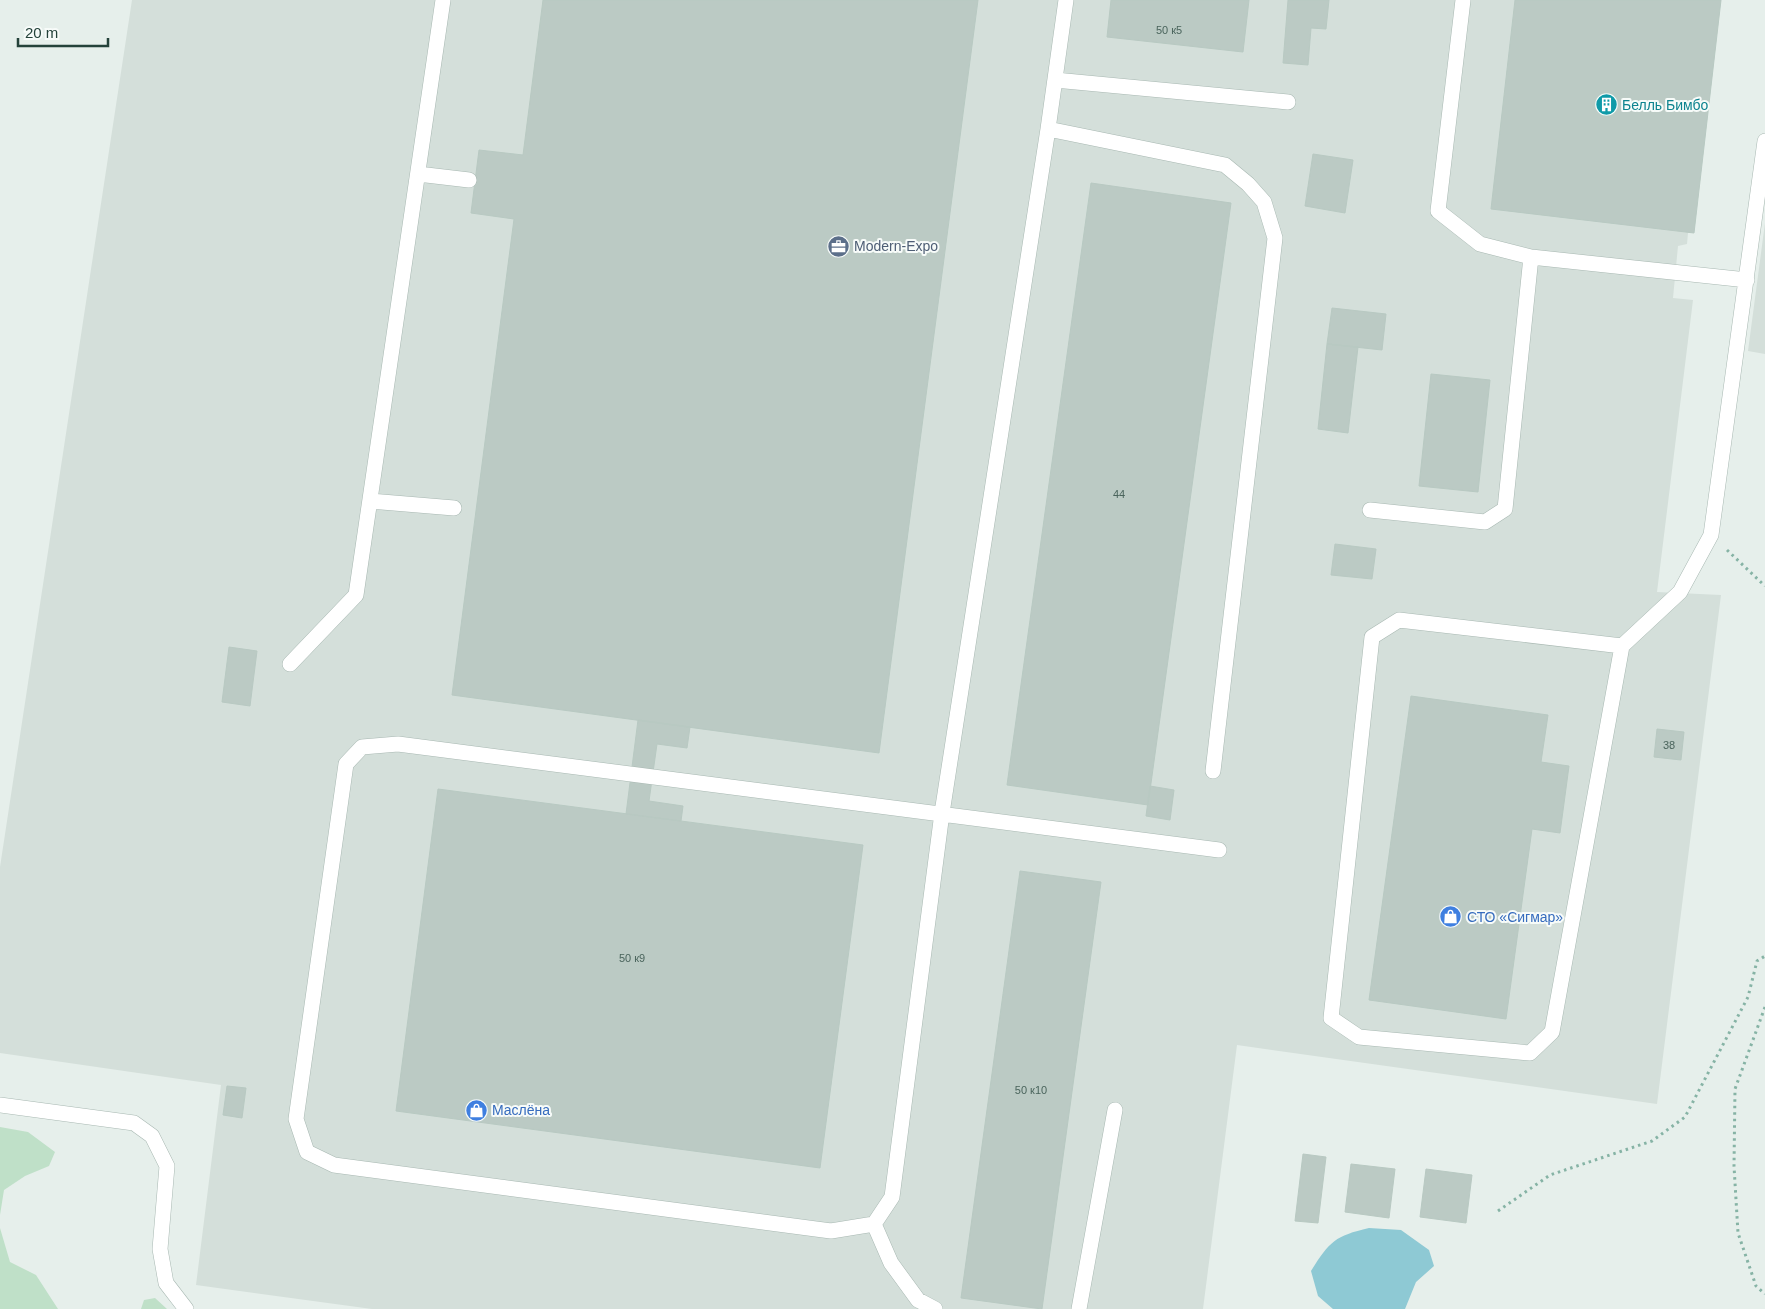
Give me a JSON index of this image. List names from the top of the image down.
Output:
{
  "places": {
    "building": ["Белль Бимбо"],
    "office": ["Modern-Expo"],
    "shop": ["СТО «Сигмар»", "Маслёна"]
  },
  "house_numbers": [
    "50 к5",
    "44",
    "38",
    "50 к9",
    "50 к10"
  ],
  "scale_bar": "20 m"
}
